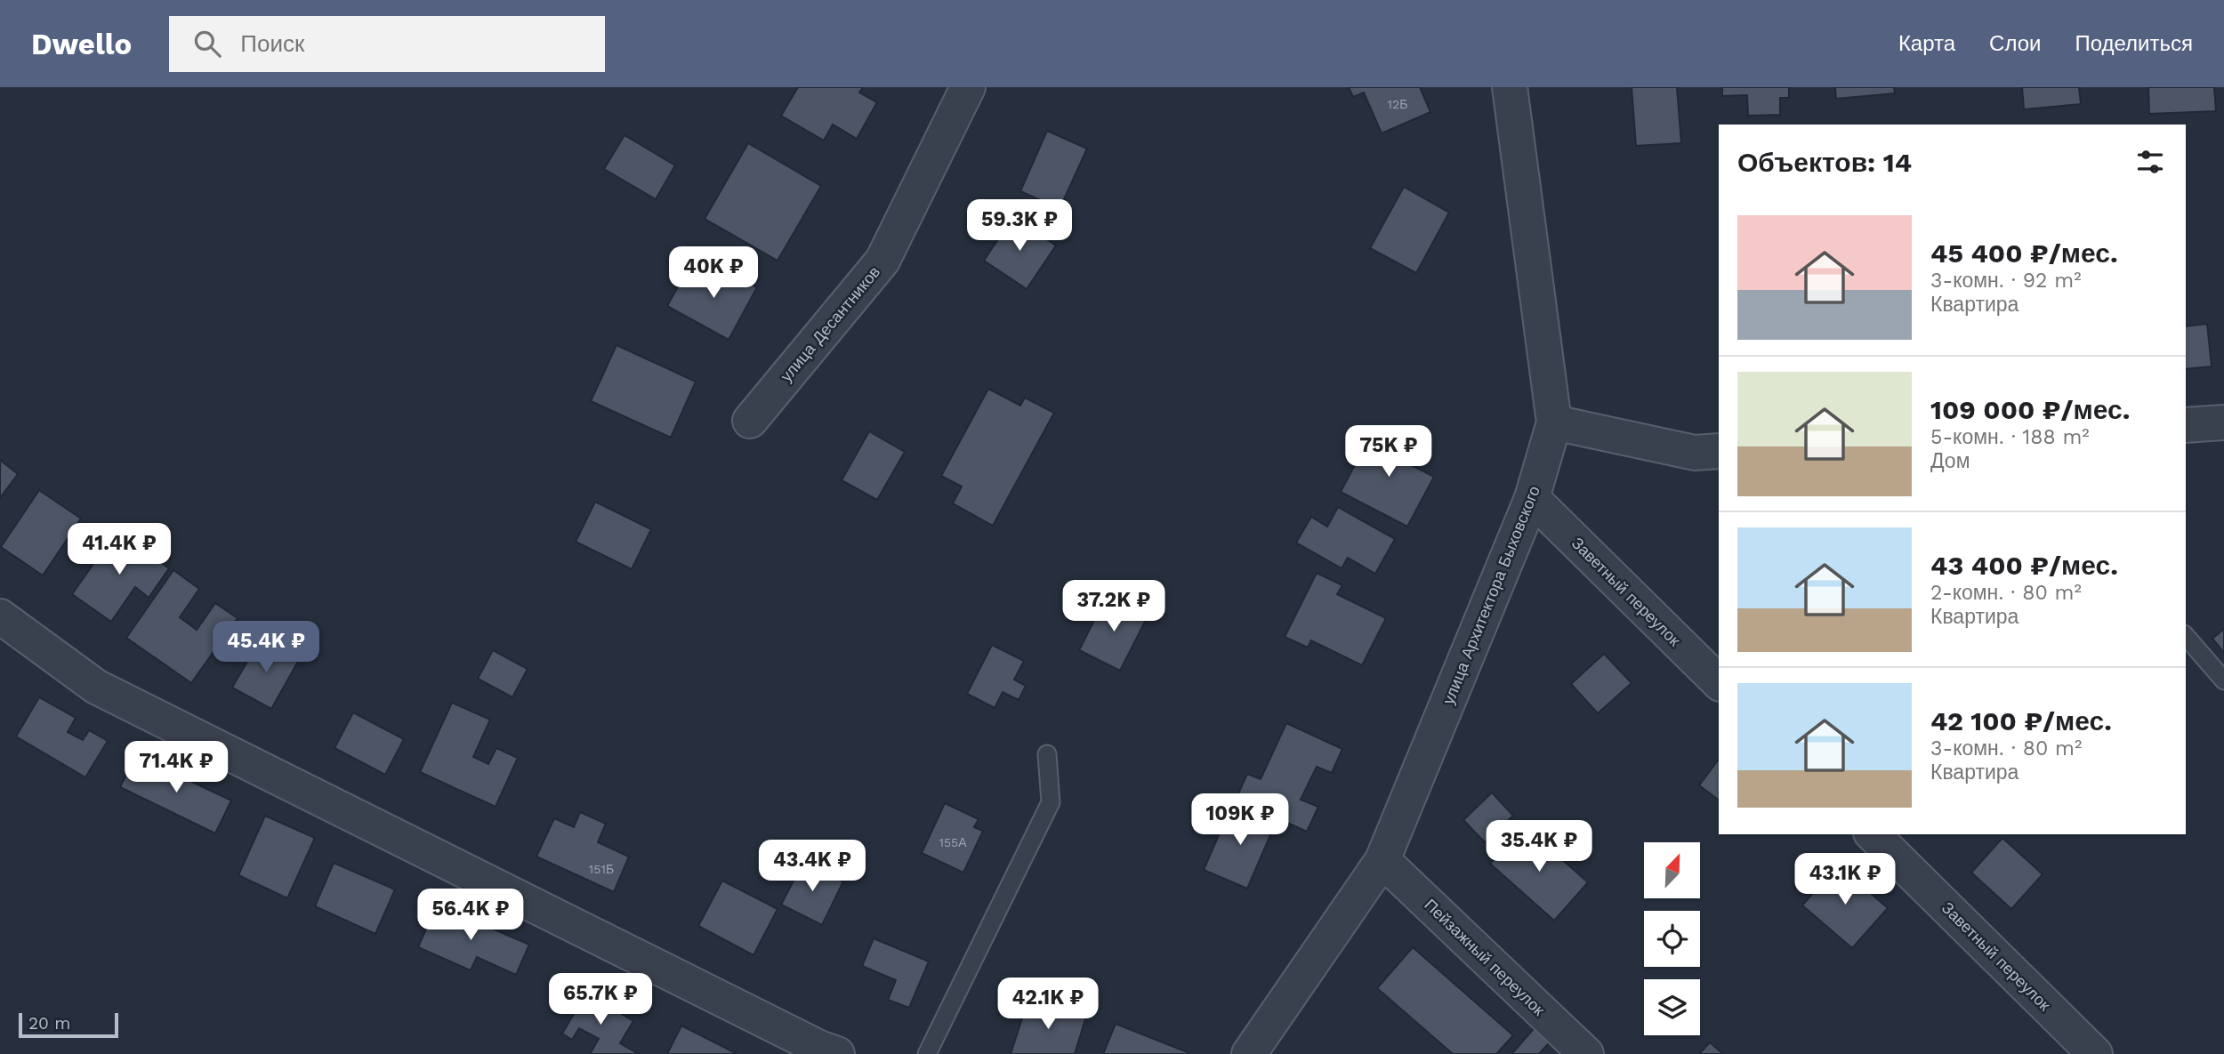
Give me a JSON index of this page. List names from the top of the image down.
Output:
{
  "streets": {
    "street": [
      "улица Десантников",
      "Заветный переулок",
      "улица Архитектора Быховского",
      "Пейзажный переулок"
    ]
  },
  "crossings": [
    ["Заветный переулок", "улица Архитектора Быховского"],
    ["улица Архитектора Быховского", "Пейзажный переулок"]
  ],
  "house_numbers": ["12Б", "155А", "151Б"],
  "scale_bar": "20 m",
  "north": "top right",
  "page": {
    "header": "Dwello",
    "search": "Поиск",
    "nav": ["Карта", "Слои", "Поделиться"],
    "heading": "Объектов: 14",
    "price": [
      "59.3K ₽",
      "40K ₽",
      "75K ₽",
      "41.4K ₽",
      "37.2K ₽",
      "45.4K ₽",
      "71.4K ₽",
      "109K ₽",
      "35.4K ₽",
      "43.4K ₽",
      "43.1K ₽",
      "56.4K ₽",
      "65.7K ₽",
      "42.1K ₽"
    ],
    "list": [
      {
        "name": "45 400 ₽/мес.",
        "note": "3-комн. · 92 m² · Квартира"
      },
      {
        "name": "109 000 ₽/мес.",
        "note": "5-комн. · 188 m² · Дом"
      },
      {
        "name": "43 400 ₽/мес.",
        "note": "2-комн. · 80 m² · Квартира"
      },
      {
        "name": "42 100 ₽/мес.",
        "note": "3-комн. · 80 m² · Квартира"
      }
    ],
    "scale": "20 m"
  }
}
